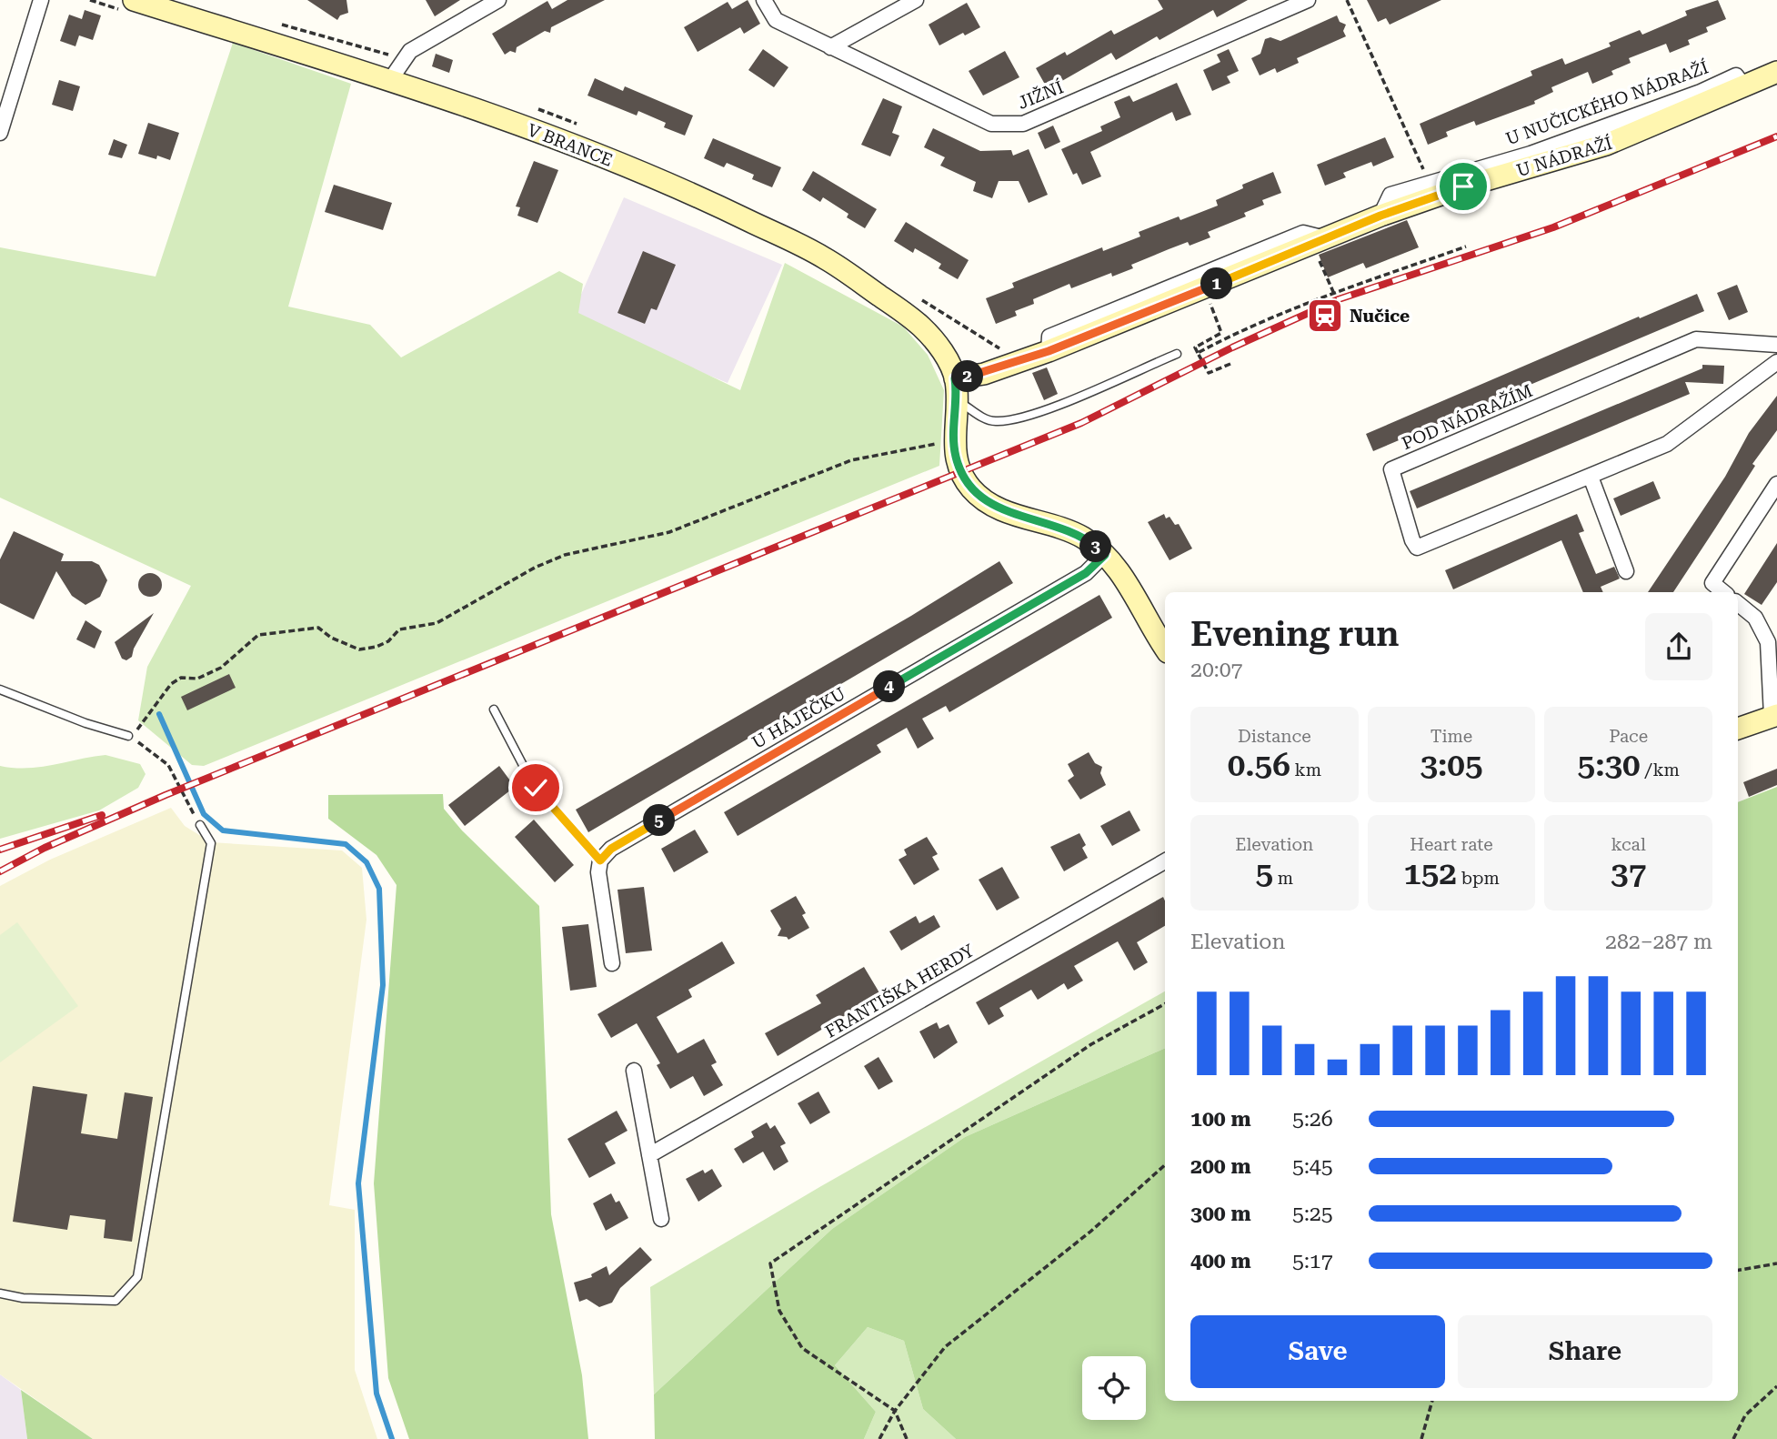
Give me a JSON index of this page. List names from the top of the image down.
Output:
{
  "streets": {
    "main road": ["V BRANCE", "U NÁDRAŽÍ"],
    "street": [
      "JIŽNÍ",
      "U NUČICKÉHO NÁDRAŽÍ",
      "POD NÁDRAŽÍM",
      "U HÁJEČKU",
      "FRANTIŠKA HERDY"
    ]
  },
  "crossings": [
    ["U NUČICKÉHO NÁDRAŽÍ", "U NÁDRAŽÍ"],
    ["V BRANCE", "U NÁDRAŽÍ"]
  ],
  "places": {
    "station": ["Nučice"]
  },
  "page": {
    "pins": [
      "1",
      "2",
      "3",
      "4",
      "5"
    ],
    "heading": ["Evening run", "20:07"],
    "stats": [
      ["Distance", "0.56 km"],
      ["Time", "3:05"],
      ["Pace", "5:30 /km"],
      ["Elevation", "5 m"],
      ["Heart rate", "152 bpm"],
      ["kcal", "37"]
    ],
    "chart": ["Elevation", "282–287 m"],
    "list": [
      {
        "name": "100 m",
        "note": "5:26"
      },
      {
        "name": "200 m",
        "note": "5:45"
      },
      {
        "name": "300 m",
        "note": "5:25"
      },
      {
        "name": "400 m",
        "note": "5:17"
      }
    ],
    "buttons": ["Save", "Share"]
  }
}
